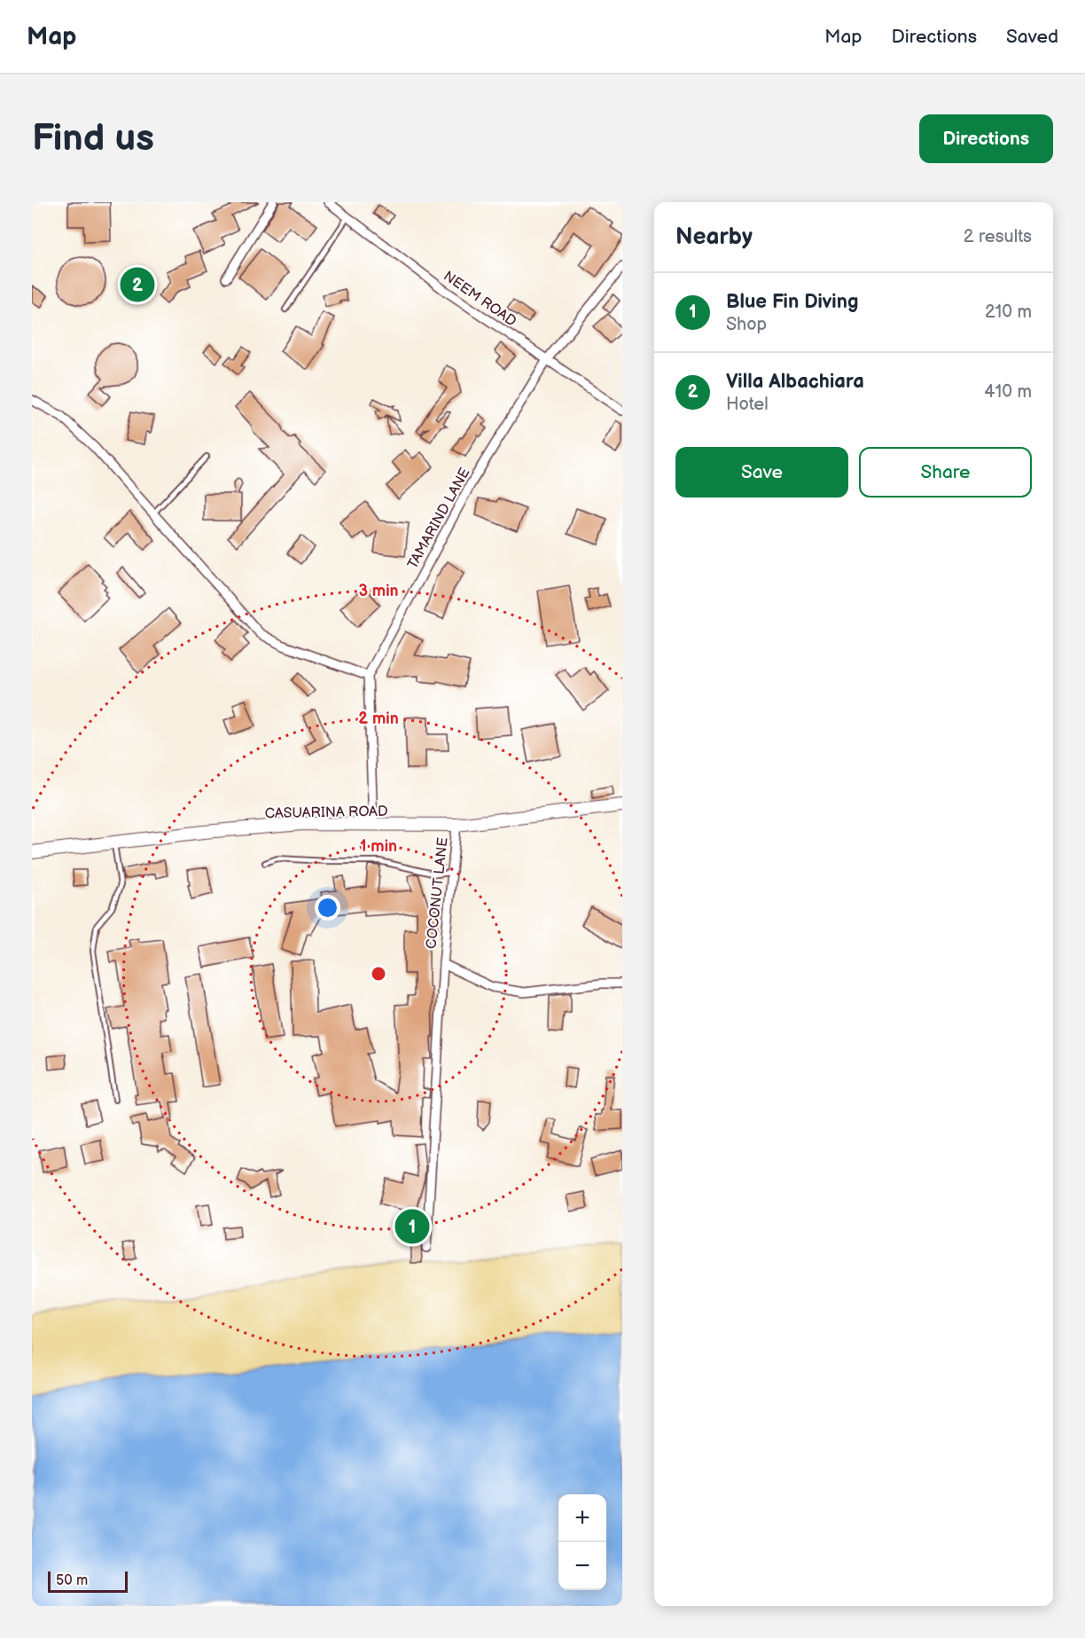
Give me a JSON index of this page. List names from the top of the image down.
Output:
{
  "streets": {
    "street": [
      "NEEM ROAD",
      "TAMARIND LANE",
      "CASUARINA ROAD",
      "COCONUT LANE"
    ]
  },
  "crossings": [
    ["NEEM ROAD", "TAMARIND LANE"],
    ["CASUARINA ROAD", "COCONUT LANE"]
  ],
  "scale_bar": "50 m",
  "page": {
    "header": "Map",
    "nav": ["Map", "Directions", "Saved"],
    "buttons": [
      "Directions",
      ["Save", "Share"]
    ],
    "title": "Find us",
    "heading": ["Nearby", "2 results"],
    "pins": ["2", "1"],
    "list": [
      {
        "mark": "1",
        "name": "Blue Fin Diving",
        "note": "Shop",
        "value": "210 m"
      },
      {
        "mark": "2",
        "name": "Villa Albachiara",
        "note": "Hotel",
        "value": "410 m"
      }
    ],
    "map_buttons": ["+", "−"],
    "scale": "50 m"
  },
  "rings": ["3 min", "2 min", "1 min"]
}
